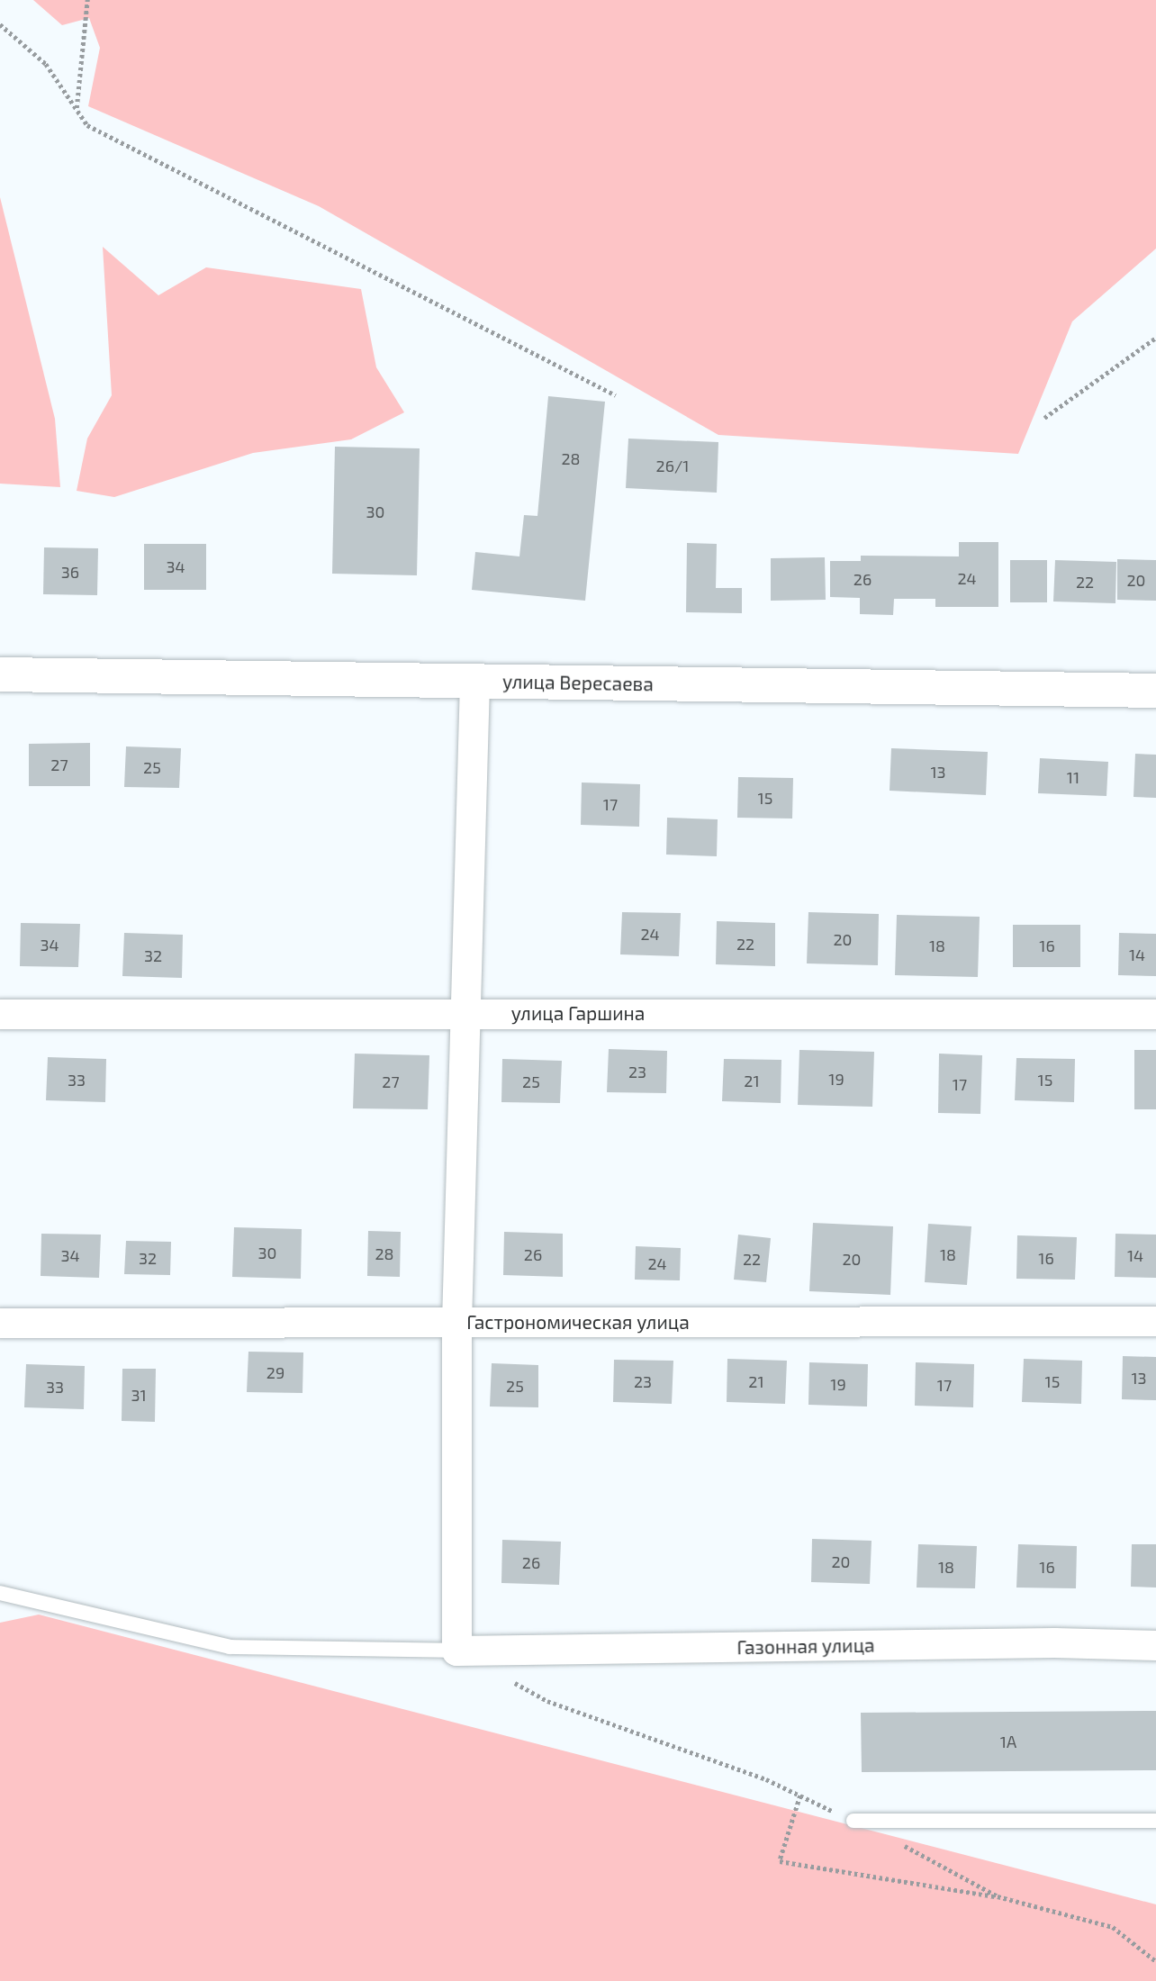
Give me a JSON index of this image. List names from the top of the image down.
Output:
{
  "streets": {
    "street": [
      "улица Вересаева",
      "улица Гаршина",
      "Гастрономическая улица",
      "Газонная улица"
    ]
  },
  "house_numbers": [
    "28",
    "26/1",
    "30",
    "34",
    "36",
    "24",
    "26",
    "20",
    "22",
    "27",
    "25",
    "13",
    "11",
    "15",
    "17",
    "24",
    "20",
    "22",
    "34",
    "18",
    "16",
    "14",
    "32",
    "23",
    "19",
    "33",
    "15",
    "21",
    "27",
    "25",
    "17",
    "30",
    "28",
    "26",
    "18",
    "34",
    "14",
    "32",
    "16",
    "22",
    "20",
    "24",
    "29",
    "13",
    "23",
    "21",
    "15",
    "19",
    "17",
    "25",
    "33",
    "31",
    "20",
    "26",
    "18",
    "16",
    "1А"
  ]
}
